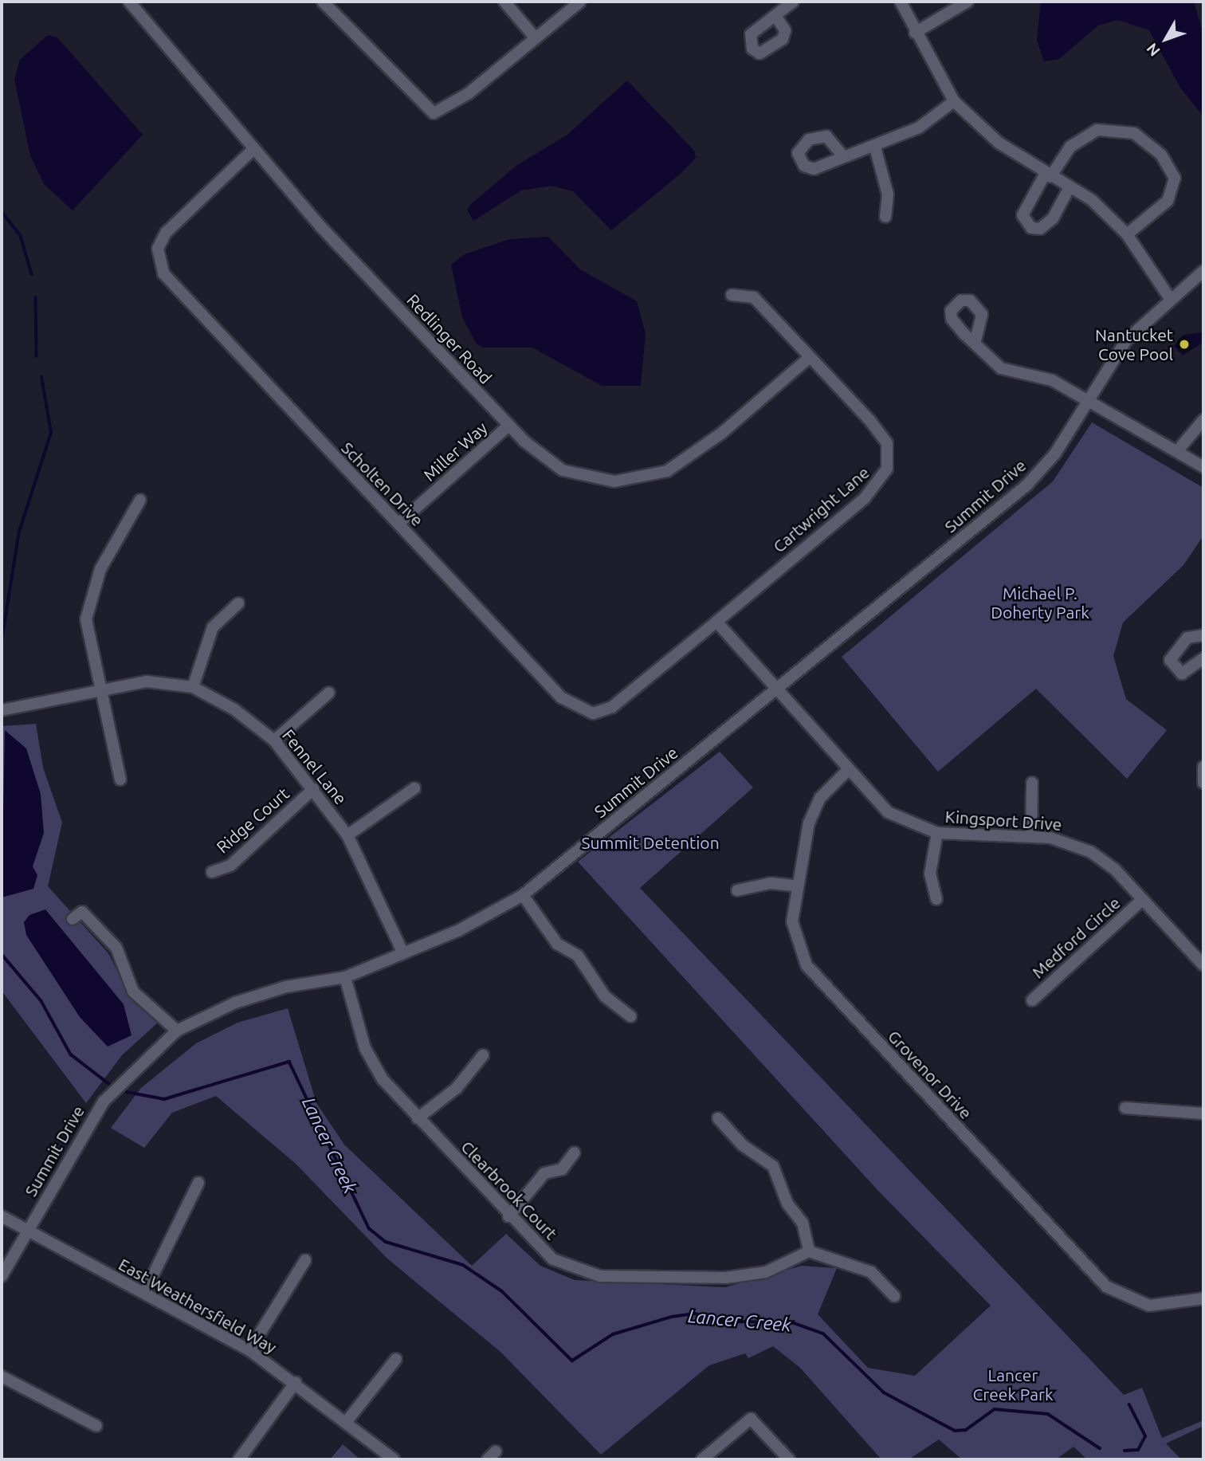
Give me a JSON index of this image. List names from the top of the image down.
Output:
{
  "streets": {
    "street": [
      "Redlinger Road",
      "Miller Way",
      "Scholten Drive",
      "Summit Drive",
      "Cartwright Lane",
      "Fennel Lane",
      "Ridge Court",
      "Kingsport Drive",
      "Medford Circle",
      "Grovenor Drive",
      "Clearbrook Court",
      "East Weathersfield Way"
    ]
  },
  "crossings": [
    ["Redlinger Road", "Miller Way"],
    ["Redlinger Road", "Scholten Drive"],
    ["Redlinger Road", "Cartwright Lane"],
    ["Miller Way", "Scholten Drive"],
    ["Scholten Drive", "Cartwright Lane"],
    ["Scholten Drive", "Kingsport Drive"],
    ["Summit Drive", "Fennel Lane"],
    ["Summit Drive", "Kingsport Drive"],
    ["Summit Drive", "Clearbrook Court"],
    ["Summit Drive", "East Weathersfield Way"],
    ["Cartwright Lane", "Kingsport Drive"],
    ["Fennel Lane", "Ridge Court"],
    ["Kingsport Drive", "Medford Circle"],
    ["Kingsport Drive", "Grovenor Drive"]
  ],
  "water": ["Lancer Creek"],
  "parks": ["Michael P. Doherty Park", "Summit Detention", "Lancer Creek Park"],
  "places": ["Nantucket Cove Pool"],
  "north": "bottom left"
}
